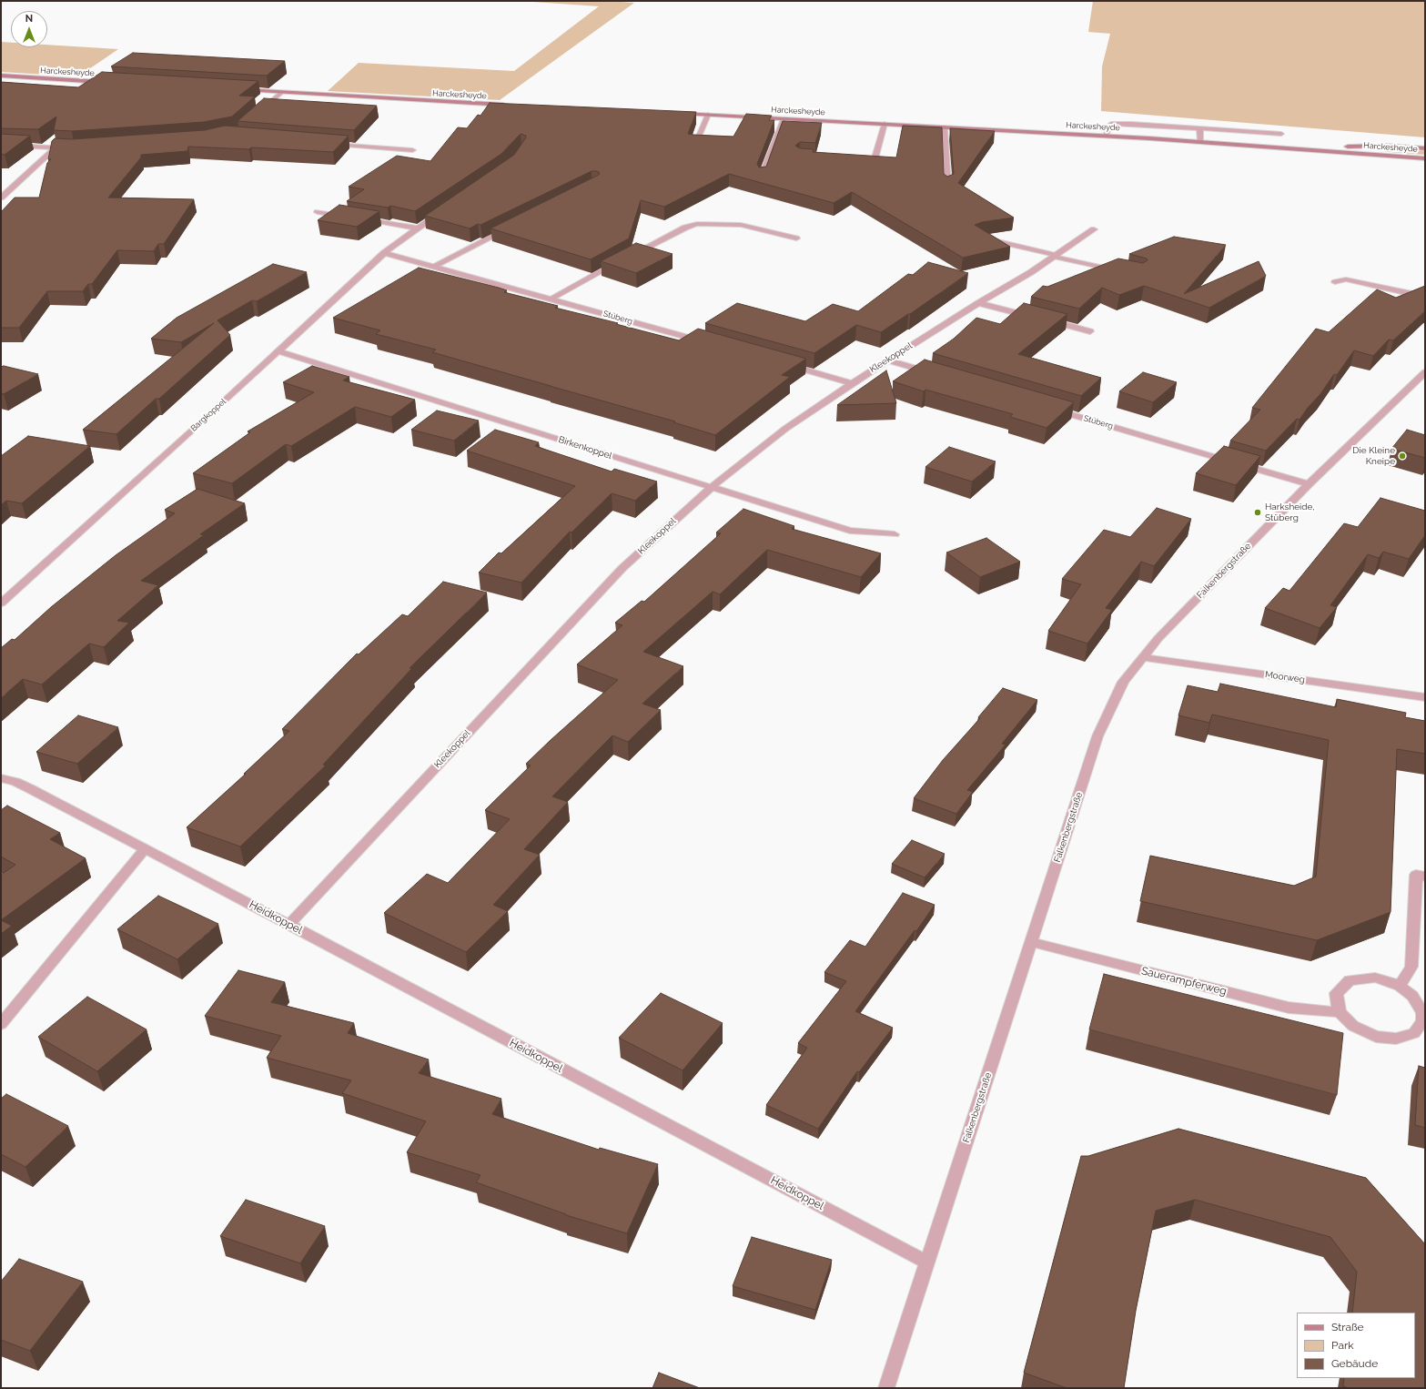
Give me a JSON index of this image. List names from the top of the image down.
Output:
{
  "streets": {
    "main road": ["Harckesheyde"],
    "street": [
      "Stüberg",
      "Kleekoppel",
      "Bargkoppel",
      "Birkenkoppel",
      "Falkenbergstraße",
      "Moorweg",
      "Heidkoppel",
      "Sauerampferweg"
    ]
  },
  "crossings": [
    ["Stüberg", "Bargkoppel"],
    ["Stüberg", "Falkenbergstraße"],
    ["Kleekoppel", "Birkenkoppel"],
    ["Kleekoppel", "Heidkoppel"],
    ["Bargkoppel", "Birkenkoppel"],
    ["Falkenbergstraße", "Moorweg"],
    ["Falkenbergstraße", "Heidkoppel"],
    ["Falkenbergstraße", "Sauerampferweg"]
  ],
  "places": ["Die Kleine Kneipe", "Harksheide, Stüberg"],
  "legend": ["Straße", "Park", "Gebäude"],
  "north": "top"
}
